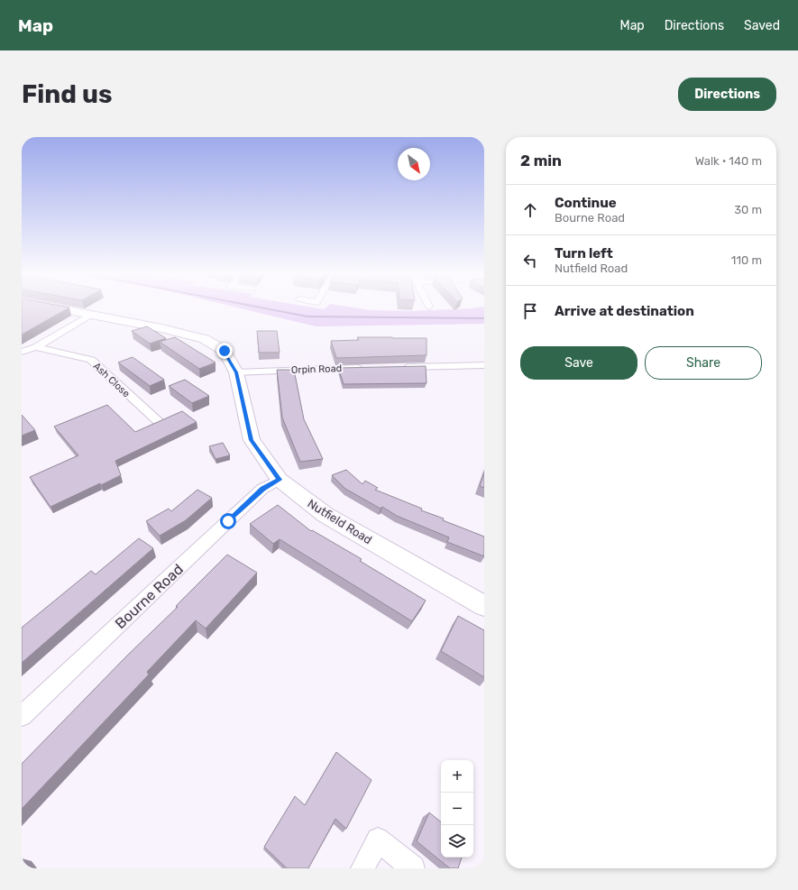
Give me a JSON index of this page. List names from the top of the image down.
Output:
{
  "streets": {
    "street": [
      "Orpin Road",
      "Ash Close",
      "Nutfield Road",
      "Bourne Road"
    ]
  },
  "crossings": [
    ["Orpin Road", "Nutfield Road"],
    ["Nutfield Road", "Bourne Road"]
  ],
  "north": "bottom right",
  "page": {
    "header": "Map",
    "nav": ["Map", "Directions", "Saved"],
    "buttons": [
      "Directions",
      ["Save", "Share"]
    ],
    "title": "Find us",
    "heading": ["2 min", "Walk · 140 m"],
    "list": [
      ["Continue", "Bourne Road", "30 m"],
      ["Turn left", "Nutfield Road", "110 m"],
      "Arrive at destination"
    ],
    "map_buttons": ["+", "−"]
  }
}
